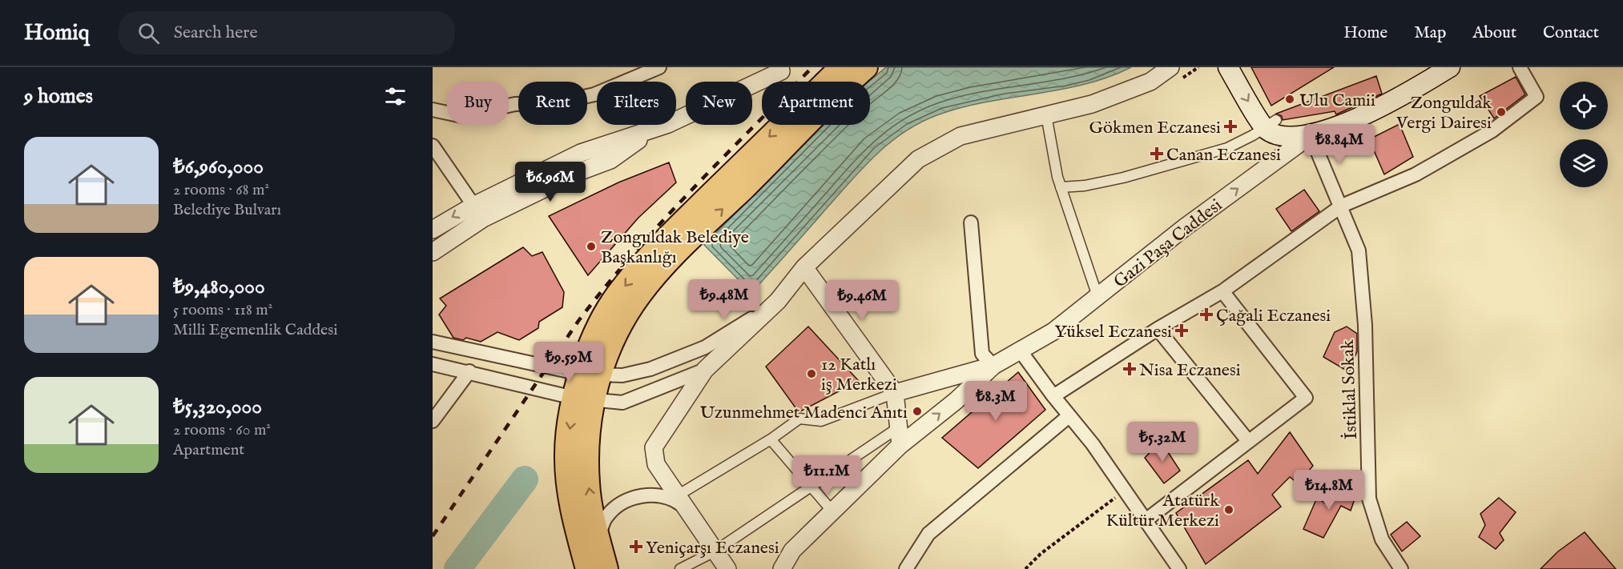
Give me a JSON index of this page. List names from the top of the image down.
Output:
{
  "streets": {
    "main road": ["Gazi Paşa Caddesi"],
    "street": ["İstiklal Sokak"]
  },
  "crossings": [
    ["Gazi Paşa Caddesi", "İstiklal Sokak"]
  ],
  "one_way": ["Gazi Paşa Caddesi"],
  "places": {
    "other": [
      "Ulu Camii",
      "Zonguldak Vergi Dairesi",
      "Zonguldak Belediye Başkanlığı",
      "12 Katlı iş Merkezi",
      "Uzunmehmet Madenci Anıtı",
      "Atatürk Kültür Merkezi"
    ],
    "health": [
      "Gökmen Eczanesi",
      "Canan Eczanesi",
      "Çağali Eczanesi",
      "Yüksel Eczanesi",
      "Nisa Eczanesi",
      "Yeniçarşı Eczanesi"
    ]
  },
  "page": {
    "header": "Homiq",
    "search": "Search here",
    "nav": [
      "Home",
      "Map",
      "About",
      "Contact"
    ],
    "heading": "9 homes",
    "chip": [
      "Buy",
      "Rent",
      "Filters",
      "New",
      "Apartment"
    ],
    "price": [
      "₺8.84M",
      "₺6.96M",
      "₺9.48M",
      "₺9.46M",
      "₺9.59M",
      "₺8.3M",
      "₺5.32M",
      "₺11.1M",
      "₺14.8M"
    ],
    "list": [
      {
        "name": "₺6,960,000",
        "note": "2 rooms · 68 m² · Belediye Bulvarı"
      },
      {
        "name": "₺9,480,000",
        "note": "5 rooms · 118 m² · Milli Egemenlik Caddesi"
      },
      {
        "name": "₺5,320,000",
        "note": "2 rooms · 60 m² · Apartment"
      }
    ]
  }
}
